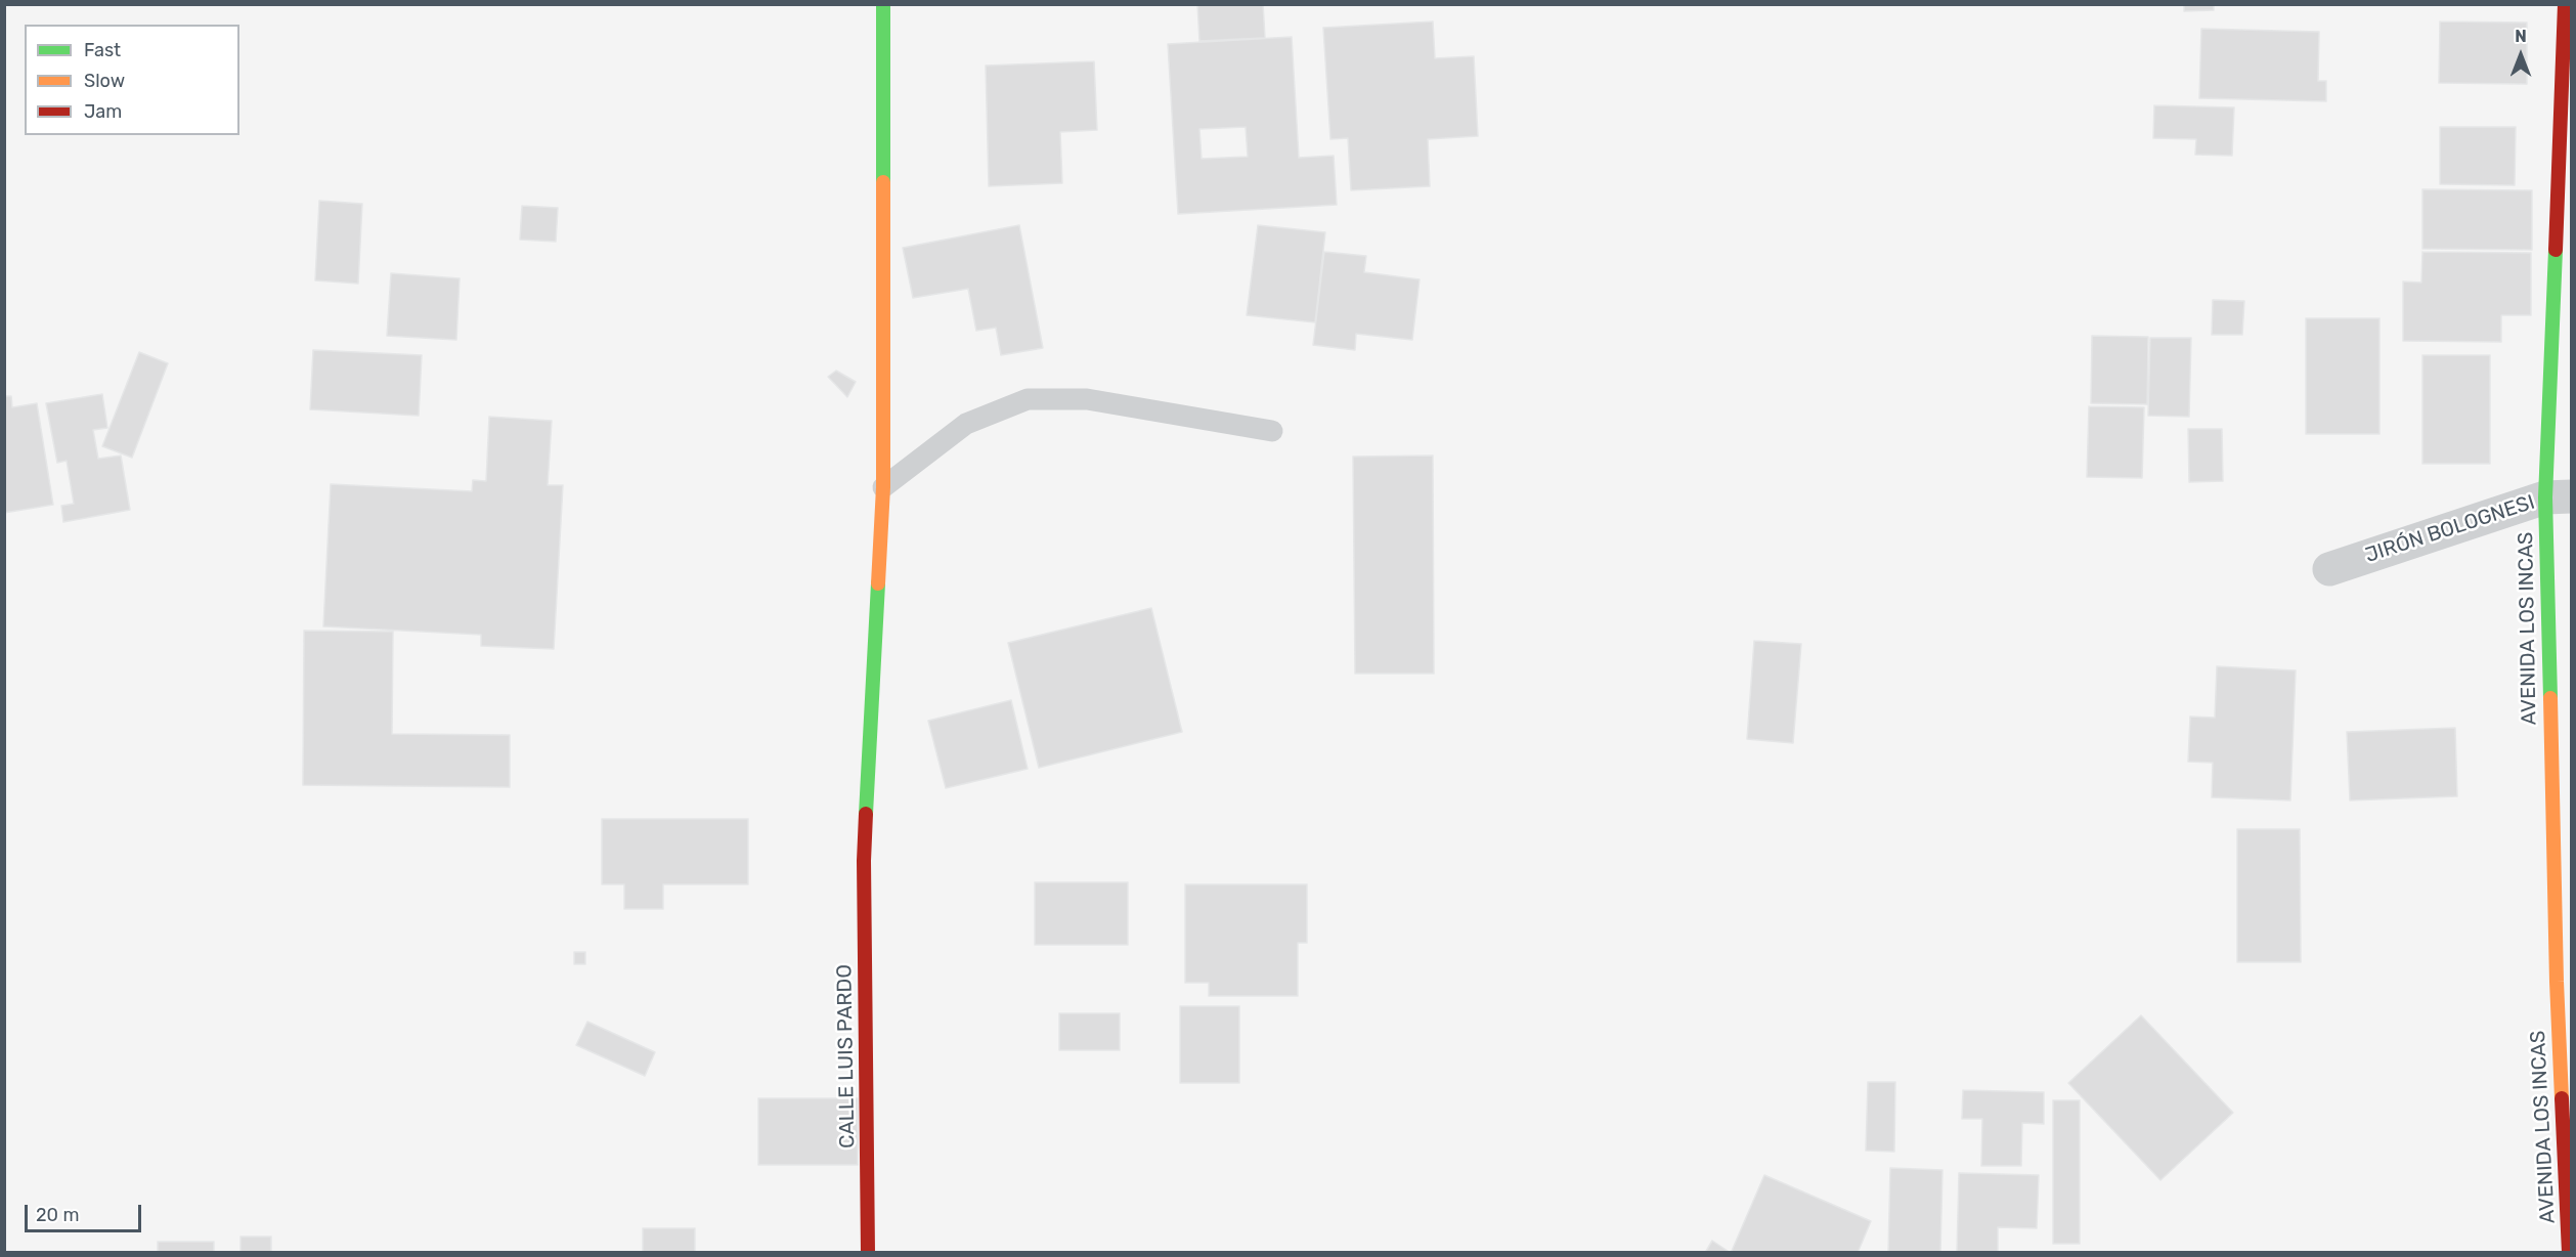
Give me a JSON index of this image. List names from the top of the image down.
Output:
{
  "streets": {
    "street": ["JIRÓN BOLOGNESI", "AVENIDA LOS INCAS", "CALLE LUIS PARDO"]
  },
  "crossings": [
    ["JIRÓN BOLOGNESI", "AVENIDA LOS INCAS"]
  ],
  "legend": ["Fast", "Slow", "Jam"],
  "scale_bar": "20 m",
  "north": "top"
}
